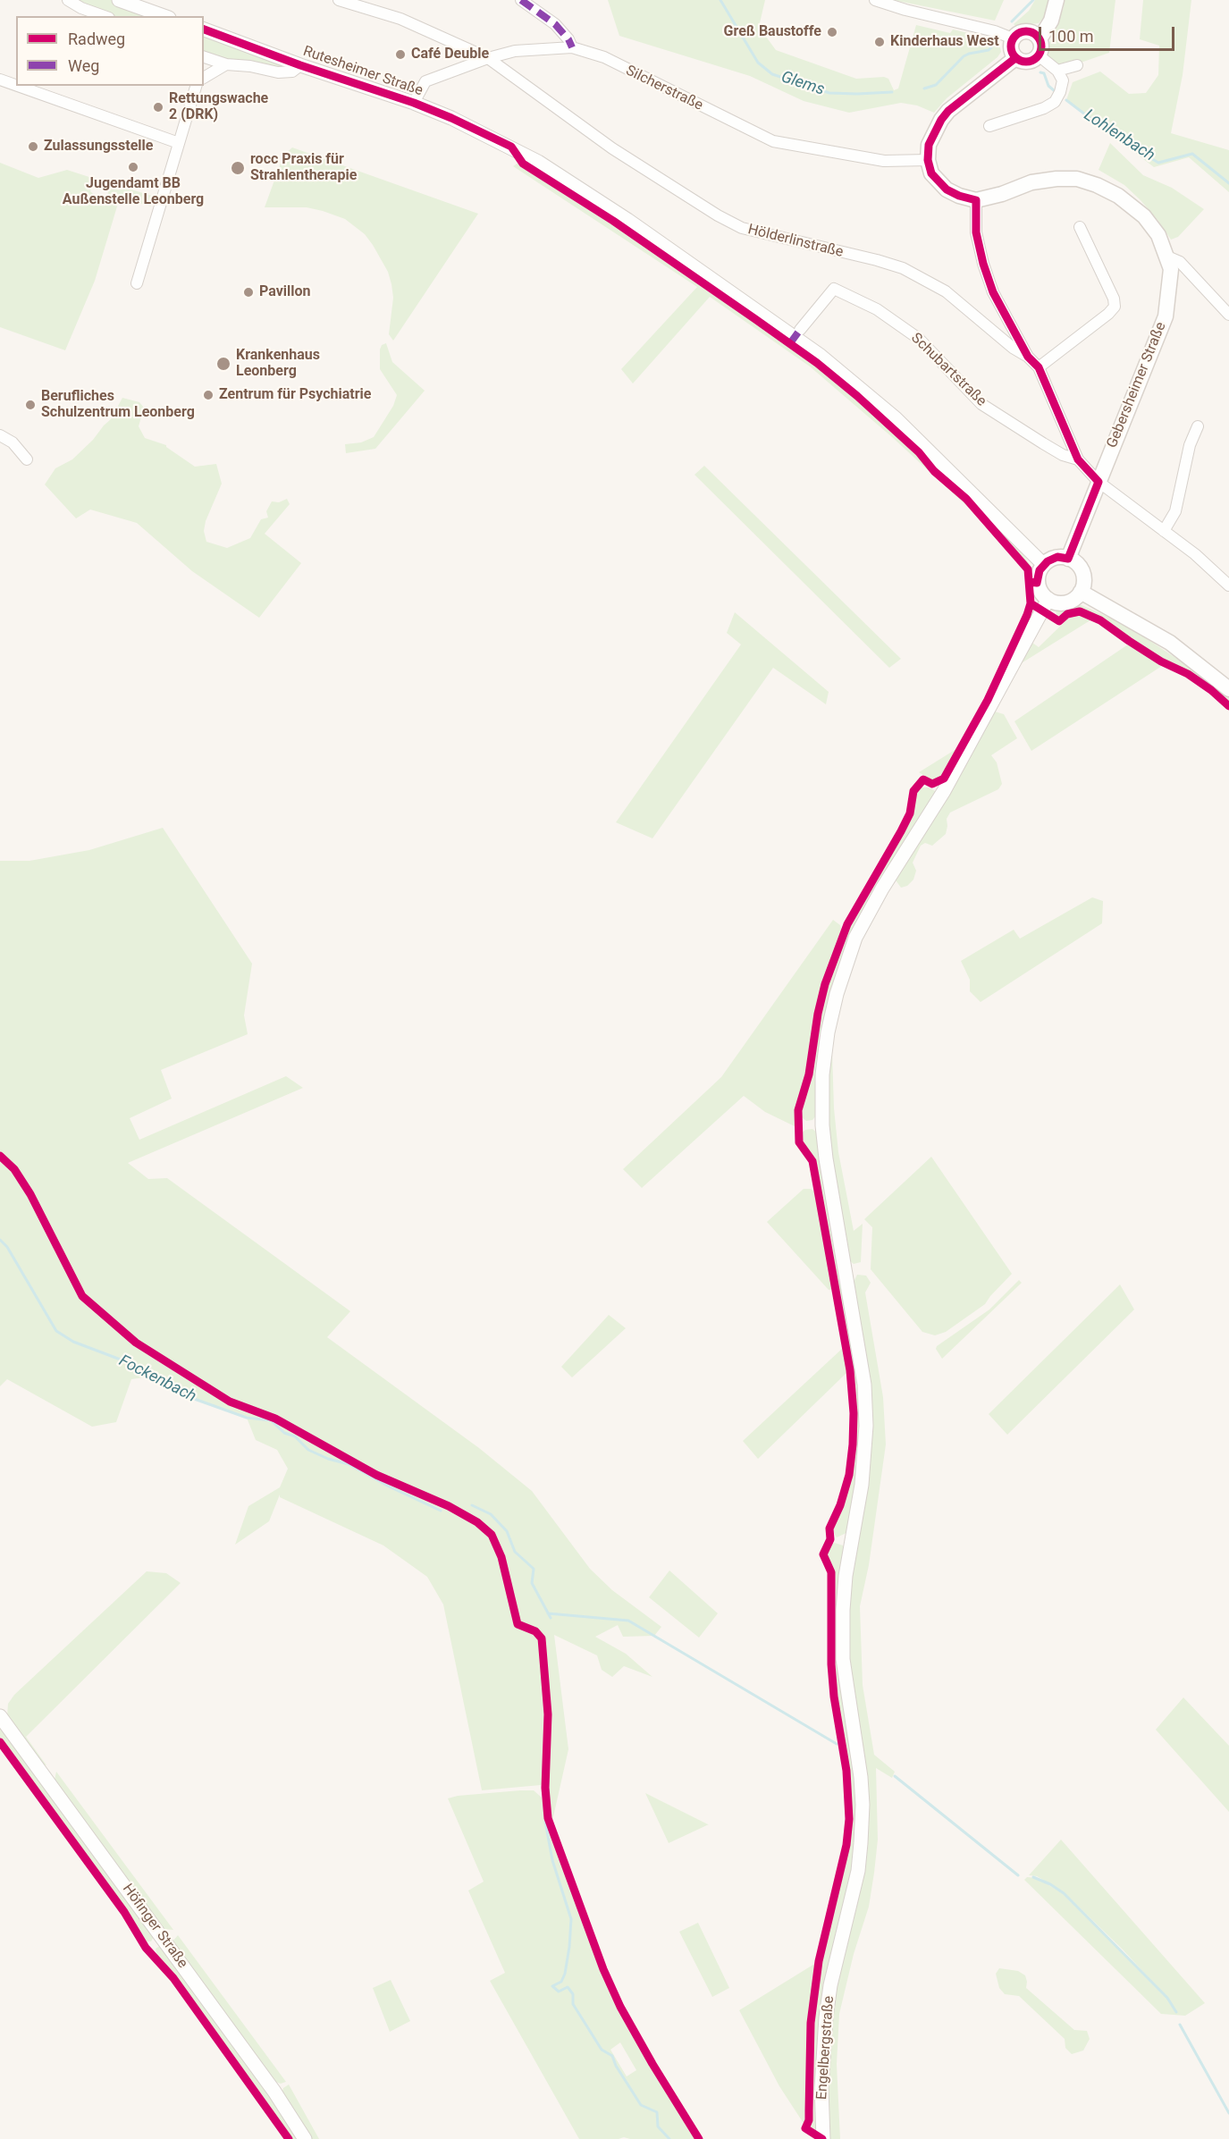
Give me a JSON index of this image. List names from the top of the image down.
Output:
{
  "streets": {
    "main road": ["Gebersheimer Straße"],
    "street": [
      "Rutesheimer Straße",
      "Silcherstraße",
      "Hölderlinstraße",
      "Schubartstraße",
      "Höfinger Straße",
      "Engelbergstraße"
    ]
  },
  "crossings": [
    ["Rutesheimer Straße", "Silcherstraße"],
    ["Rutesheimer Straße", "Gebersheimer Straße"],
    ["Rutesheimer Straße", "Engelbergstraße"],
    ["Silcherstraße", "Hölderlinstraße"],
    ["Schubartstraße", "Gebersheimer Straße"],
    ["Gebersheimer Straße", "Engelbergstraße"]
  ],
  "water": ["Glems", "Lohlenbach", "Fockenbach"],
  "places": [
    "Greß Baustoffe",
    "Kinderhaus West",
    "Café Deuble",
    "Rettungswache 2 (DRK)",
    "Zulassungsstelle",
    "Jugendamt BB Außenstelle Leonberg",
    "rocc Praxis für Strahlentherapie",
    "Pavillon",
    "Krankenhaus Leonberg",
    "Zentrum für Psychiatrie",
    "Berufliches Schulzentrum Leonberg"
  ],
  "legend": ["Radweg", "Weg"],
  "scale_bar": "100 m"
}
